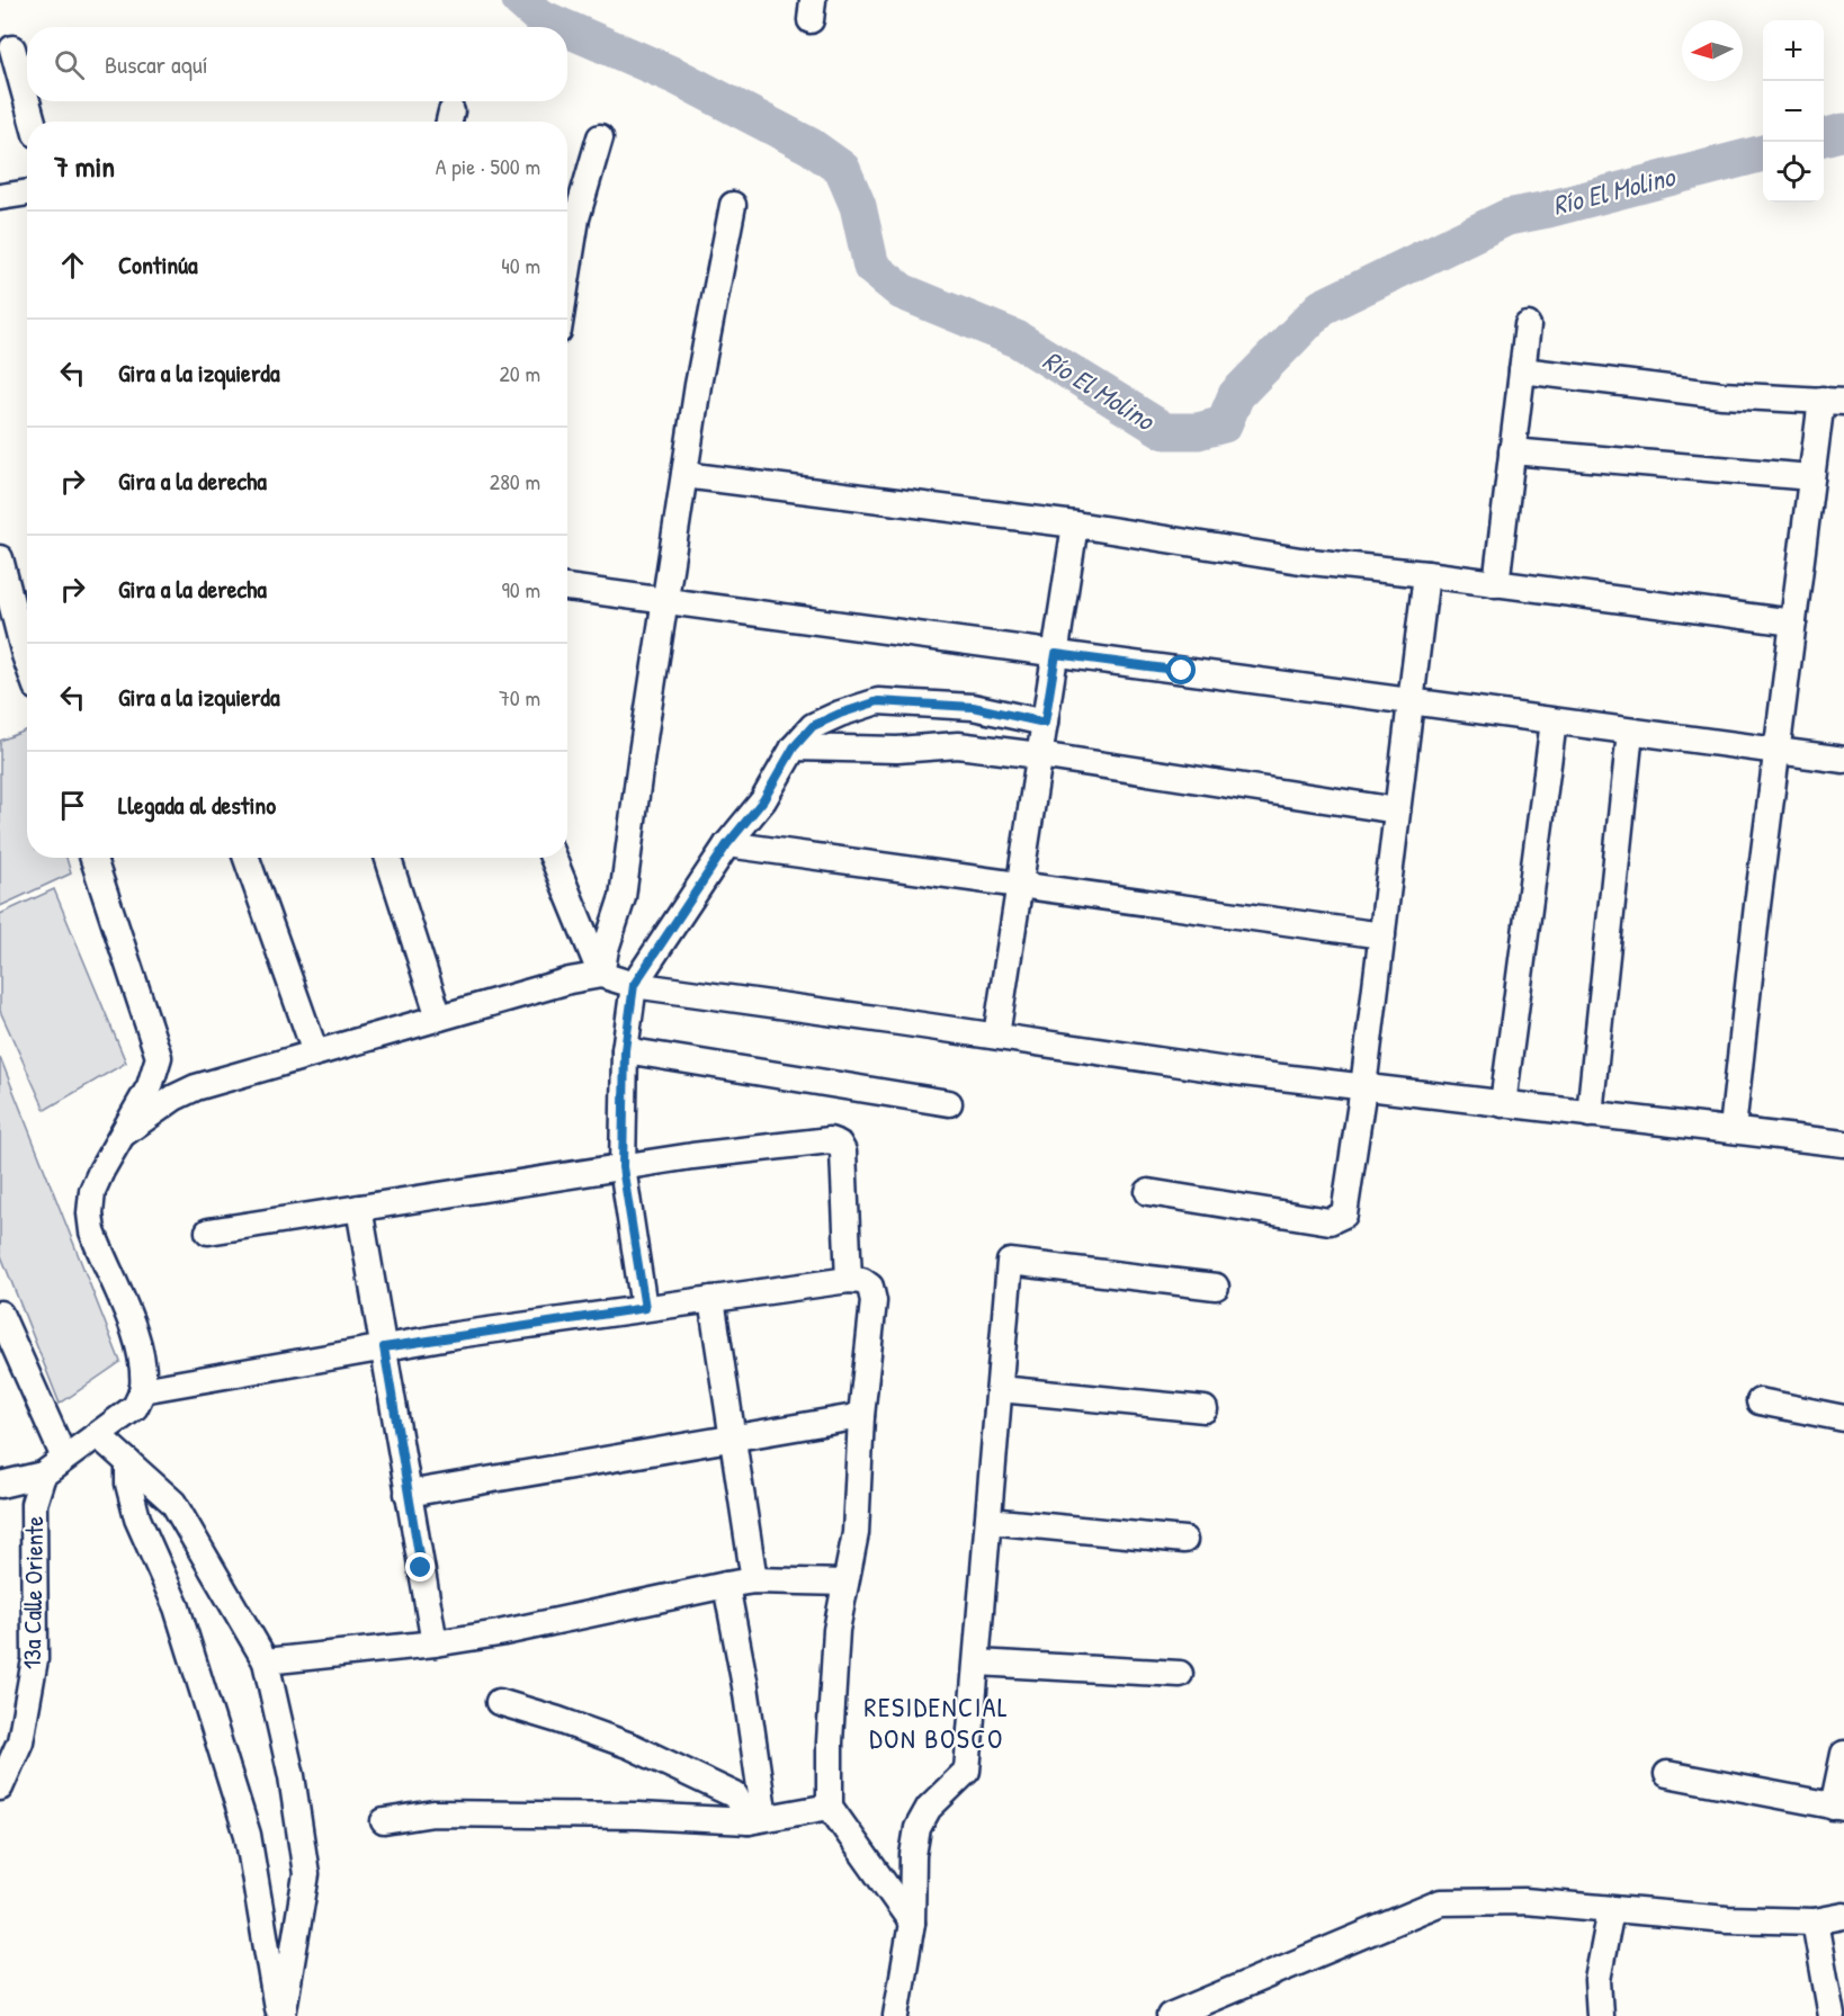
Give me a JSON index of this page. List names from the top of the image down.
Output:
{
  "streets": {
    "street": ["13a Calle Oriente"]
  },
  "districts": ["RESIDENCIAL DON BOSCO"],
  "water": ["Río El Molino"],
  "north": "left",
  "page": {
    "map_buttons": ["+", "−"],
    "search": "Buscar aquí",
    "heading": ["7 min", "A pie · 500 m"],
    "list": [
      ["Continúa", "40 m"],
      ["Gira a la izquierda", "20 m"],
      ["Gira a la derecha", "280 m"],
      ["Gira a la derecha", "90 m"],
      ["Gira a la izquierda", "70 m"],
      "Llegada al destino"
    ]
  }
}
